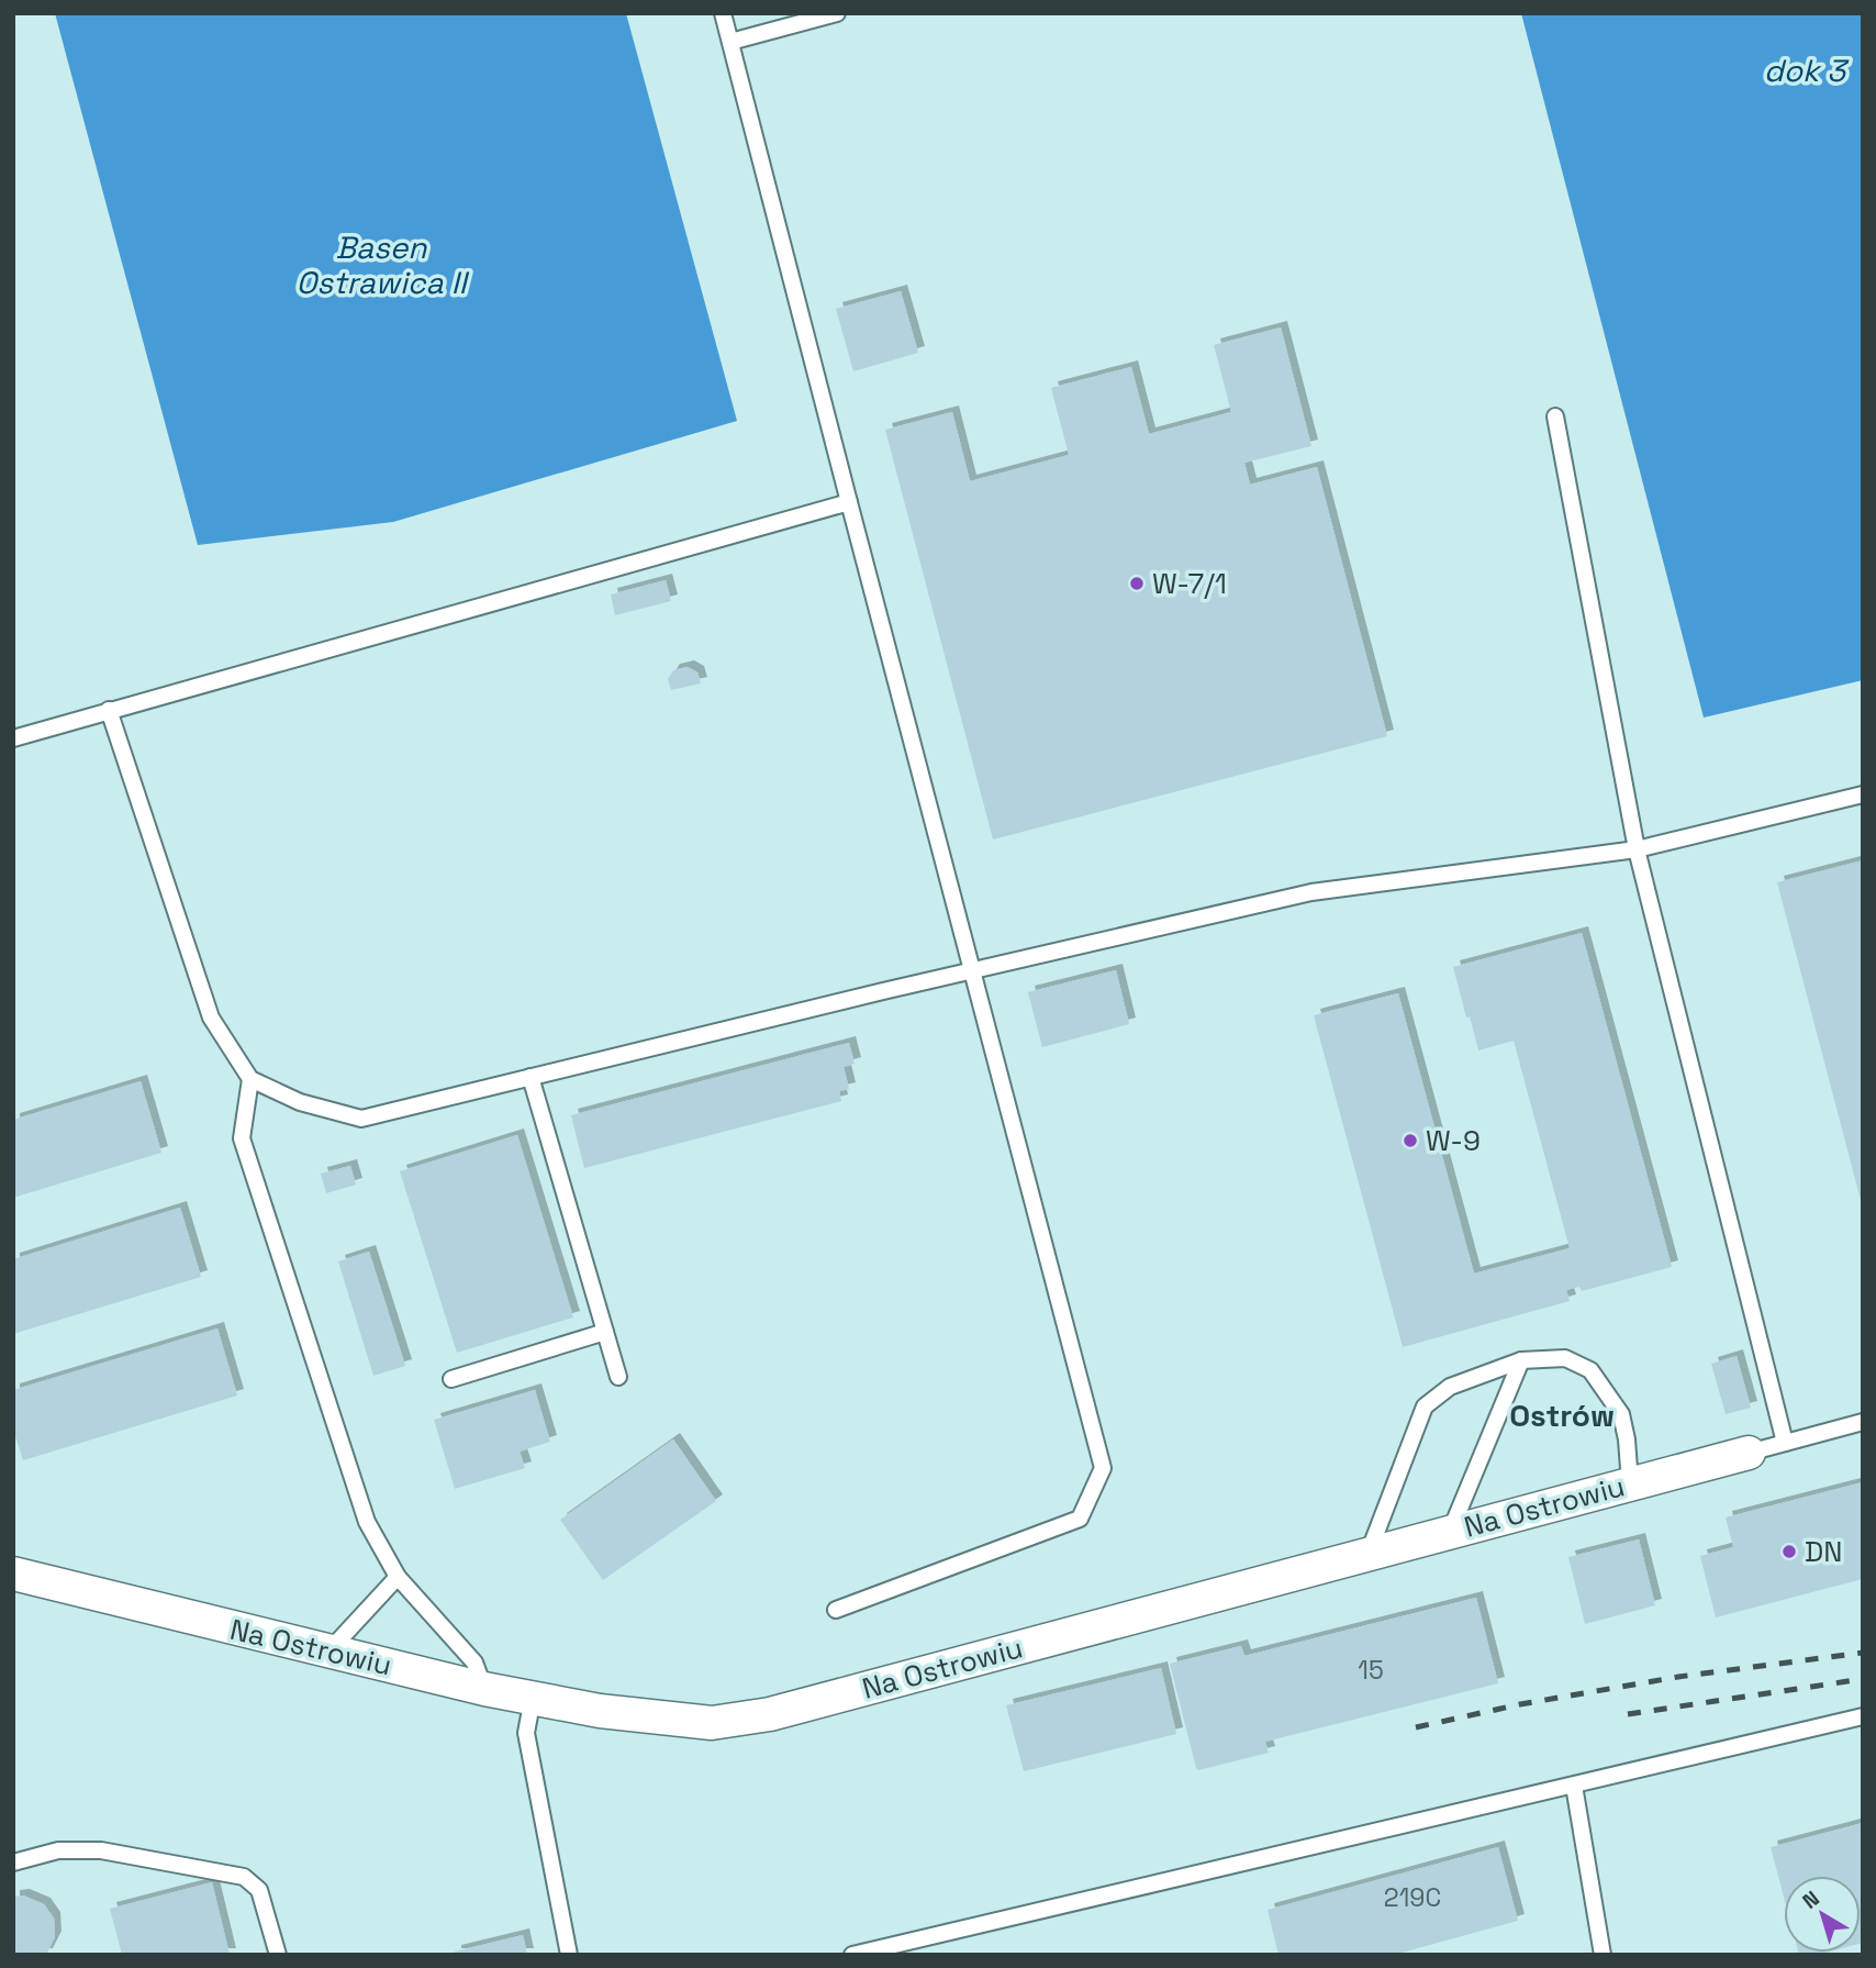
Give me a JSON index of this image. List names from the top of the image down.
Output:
{
  "streets": {
    "street": ["Na Ostrowiu"]
  },
  "districts": ["Ostrów"],
  "water": ["dok 3", "Basen Ostrawica II"],
  "places": ["W-7/1", "W-9", "DN"],
  "house_numbers": ["15", "219C"],
  "north": "top left"
}
